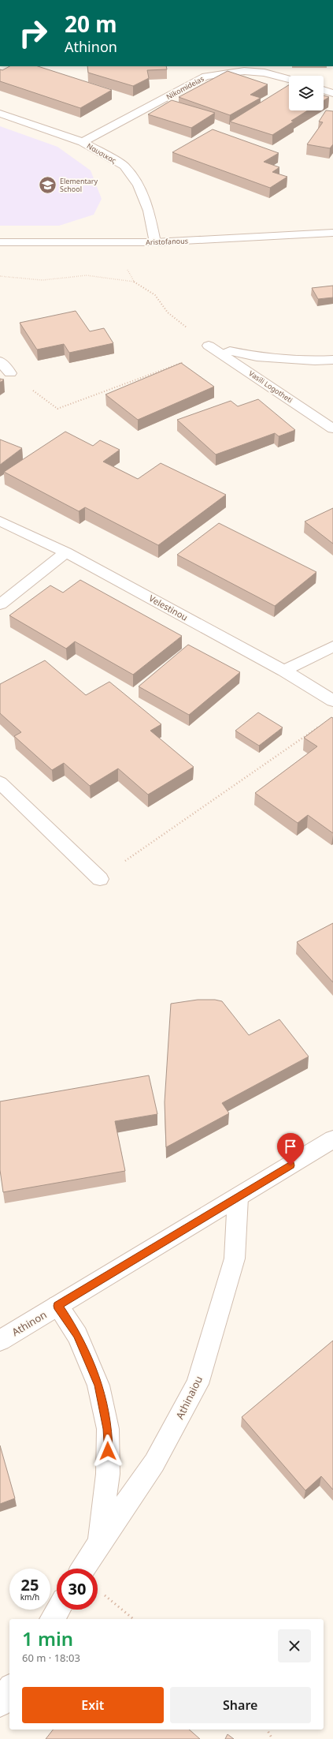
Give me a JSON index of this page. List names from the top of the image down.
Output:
{
  "streets": {
    "street": [
      "Nikomideias",
      "Ναυσικας",
      "Aristofanous",
      "Vasili Logotheti",
      "Velestinou",
      "Athinon",
      "Athinaiou"
    ]
  },
  "crossings": [
    ["Nikomideias", "Ναυσικας"],
    ["Ναυσικας", "Aristofanous"],
    ["Athinon", "Athinaiou"]
  ],
  "places": {
    "school or university": ["Elementary School"]
  },
  "page": {
    "turn": ["20 m", "Athinon"],
    "speed": "25 km/h",
    "limit": "30",
    "heading": ["1 min", "60 m · 18:03"],
    "buttons": ["Exit", "Share"]
  }
}
